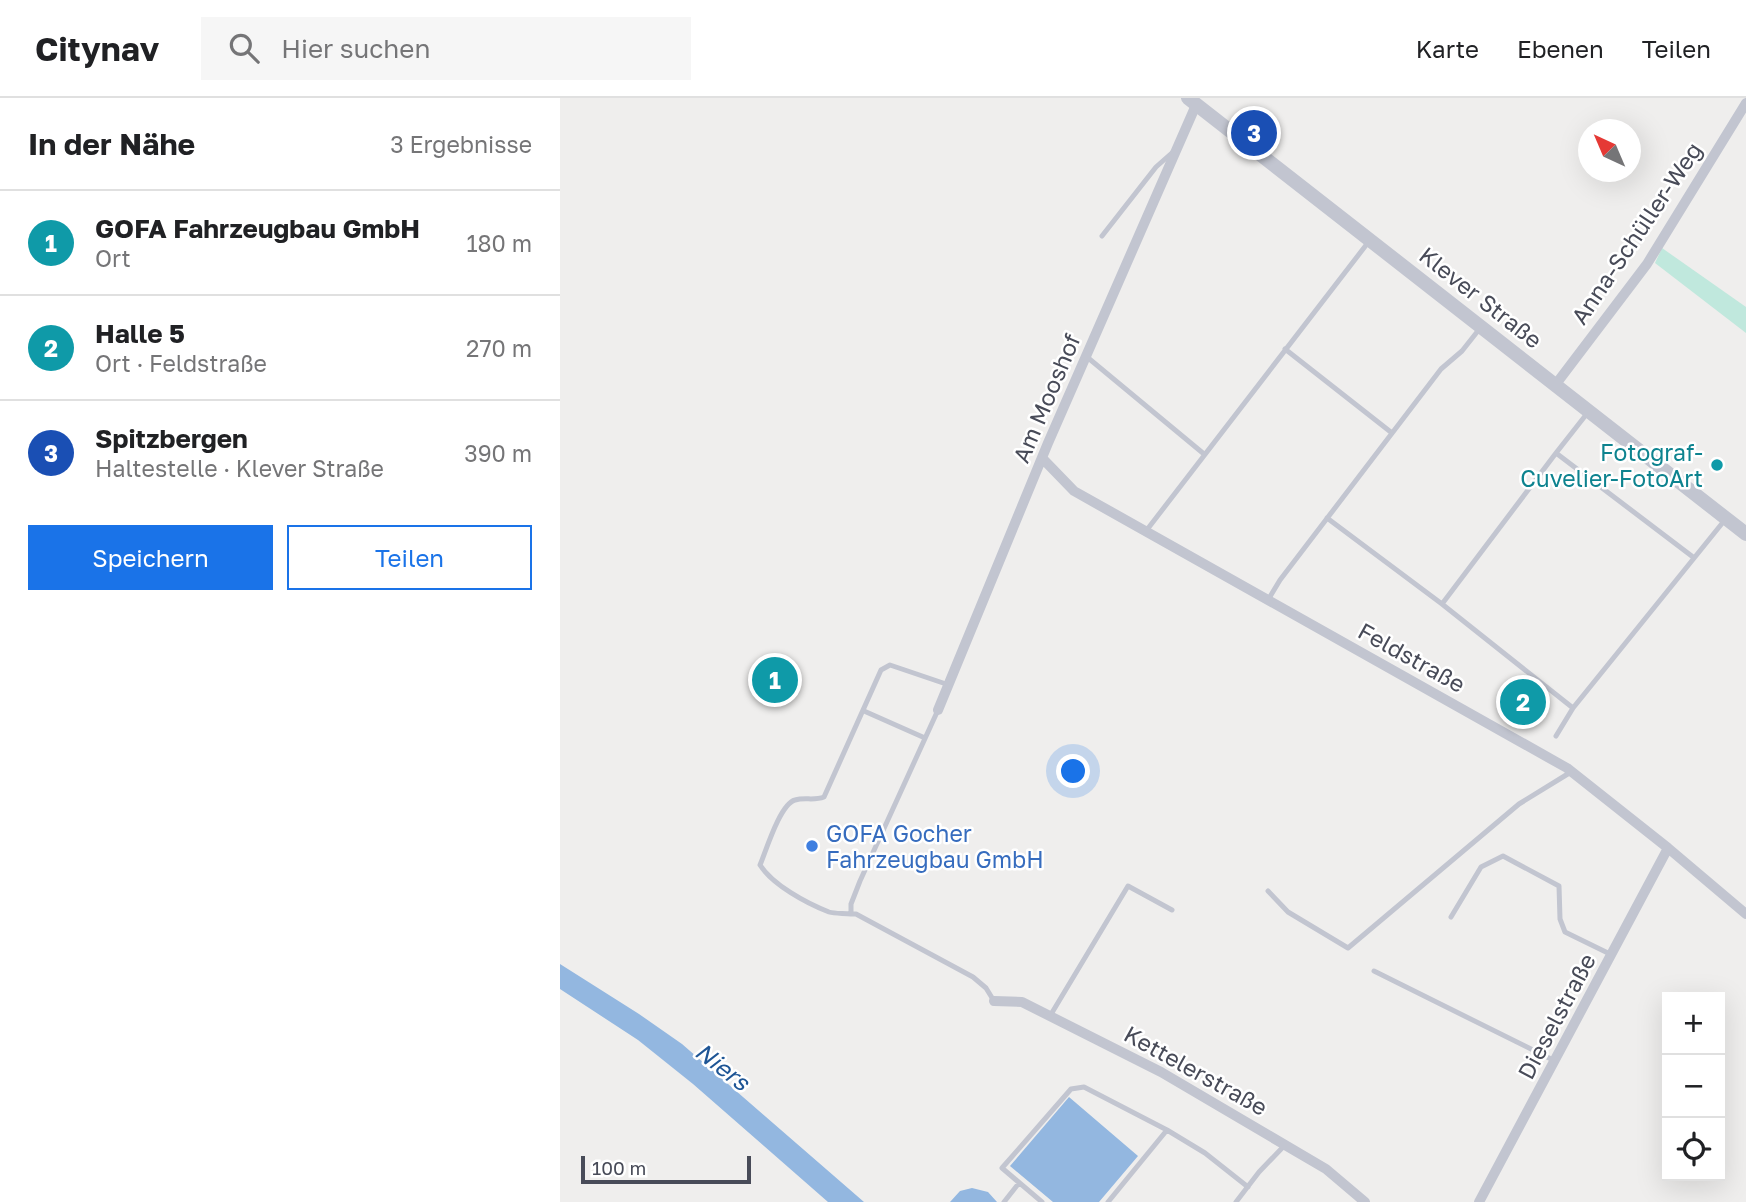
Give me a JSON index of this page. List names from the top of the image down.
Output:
{
  "streets": {
    "street": [
      "Anna-Schüller-Weg",
      "Klever Straße",
      "Am Mooshof",
      "Feldstraße",
      "Dieselstraße",
      "Kettelerstraße"
    ]
  },
  "crossings": [
    ["Anna-Schüller-Weg", "Klever Straße"],
    ["Klever Straße", "Am Mooshof"],
    ["Am Mooshof", "Feldstraße"],
    ["Feldstraße", "Dieselstraße"]
  ],
  "water": ["Niers"],
  "places": ["Fotograf- Cuvelier-FotoArt", "GOFA Gocher Fahrzeugbau GmbH"],
  "scale_bar": "100 m",
  "north": "top left",
  "page": {
    "header": "Citynav",
    "search": "Hier suchen",
    "nav": ["Karte", "Ebenen", "Teilen"],
    "heading": ["In der Nähe", "3 Ergebnisse"],
    "pins": ["3", "1", "2"],
    "list": [
      {
        "mark": "1",
        "name": "GOFA Fahrzeugbau GmbH",
        "note": "Ort",
        "value": "180 m"
      },
      {
        "mark": "2",
        "name": "Halle 5",
        "note": "Ort · Feldstraße",
        "value": "270 m"
      },
      {
        "mark": "3",
        "name": "Spitzbergen",
        "note": "Haltestelle · Klever Straße",
        "value": "390 m"
      }
    ],
    "buttons": ["Speichern", "Teilen"],
    "map_buttons": ["+", "−"],
    "scale": "100 m"
  }
}
